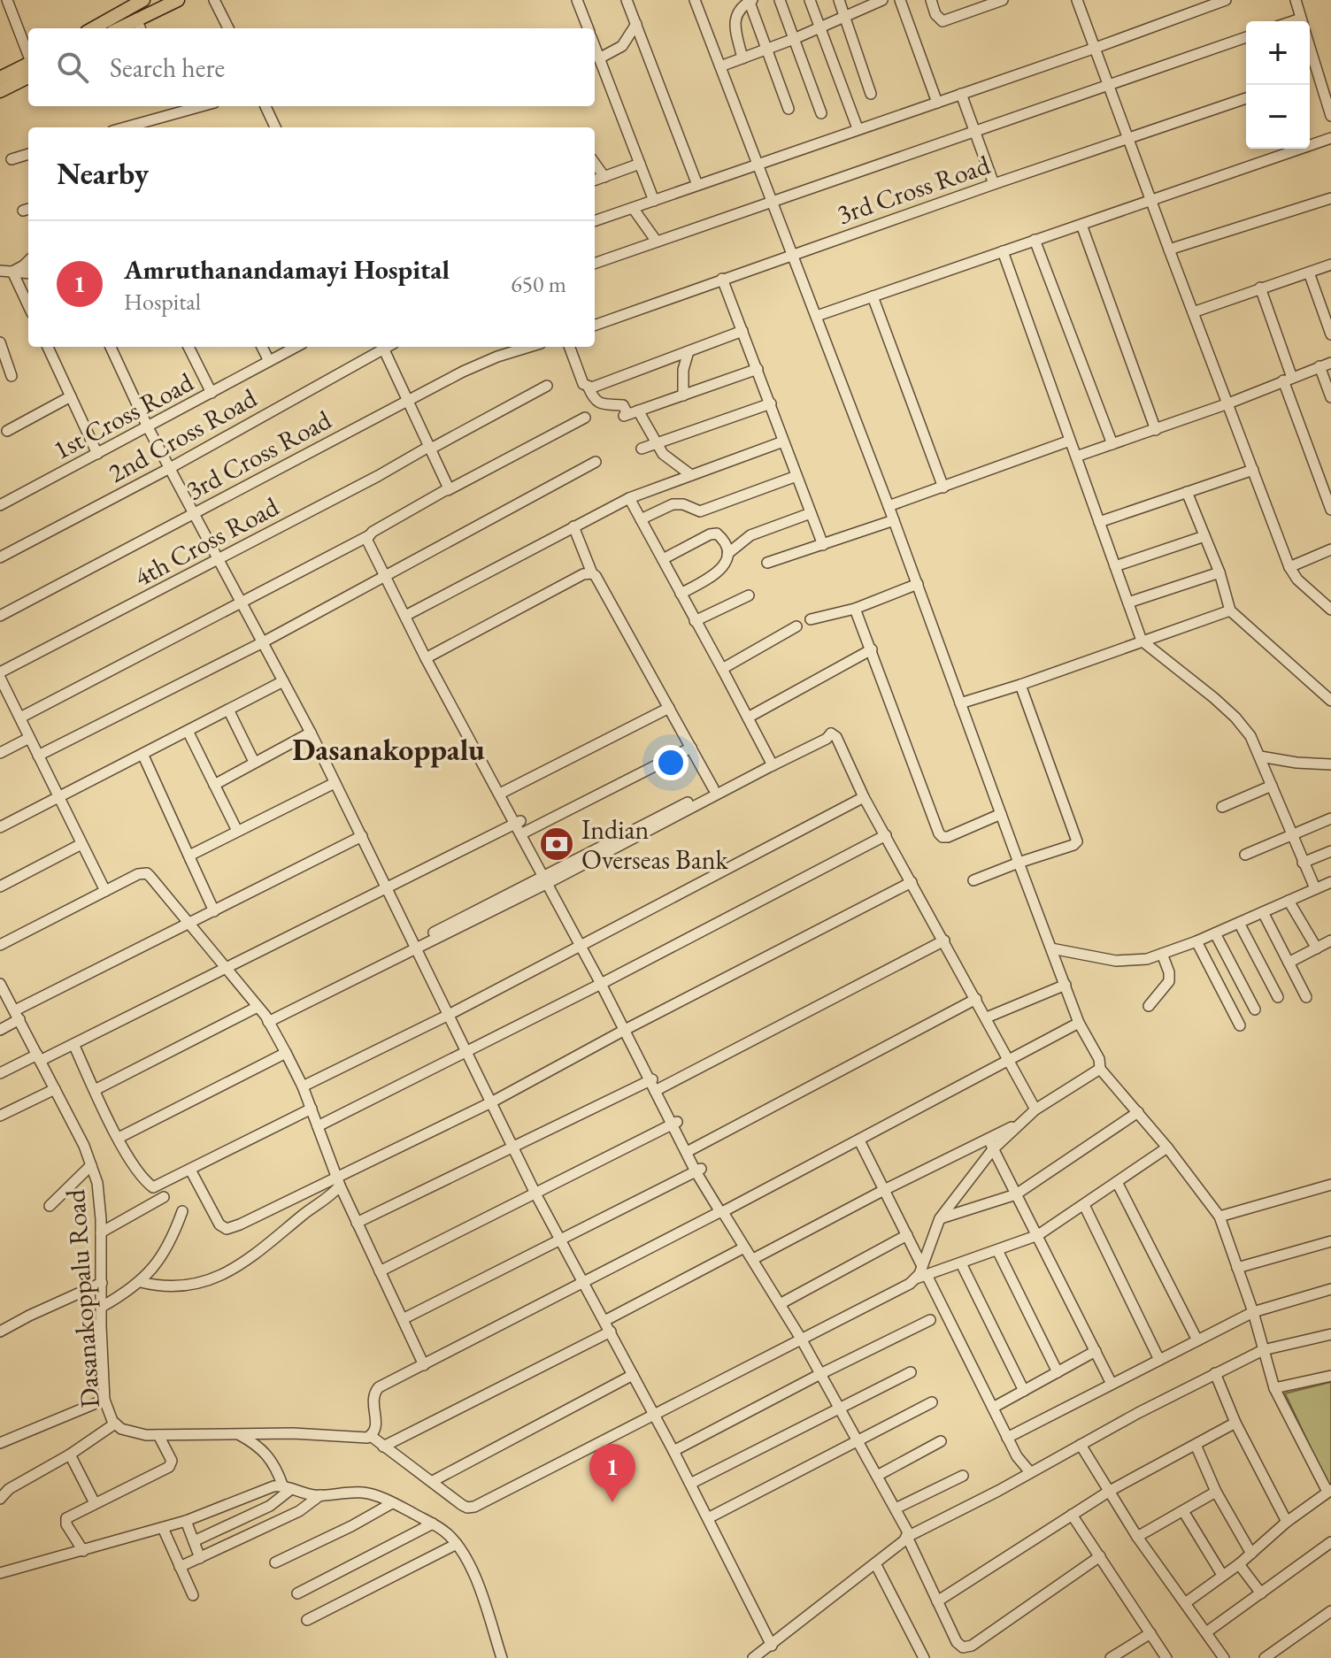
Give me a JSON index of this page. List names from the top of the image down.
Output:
{
  "streets": {
    "street": [
      "3rd Cross Road",
      "1st Cross Road",
      "2nd Cross Road",
      "4th Cross Road",
      "Dasanakoppalu Road"
    ]
  },
  "districts": ["Dasanakoppalu"],
  "places": {
    "bank": ["Indian Overseas Bank"]
  },
  "page": {
    "map_buttons": ["+", "−"],
    "search": "Search here",
    "heading": "Nearby",
    "list": [
      {
        "mark": "1",
        "name": "Amruthanandamayi Hospital",
        "note": "Hospital",
        "value": "650 m"
      }
    ],
    "pins": "1"
  }
}
